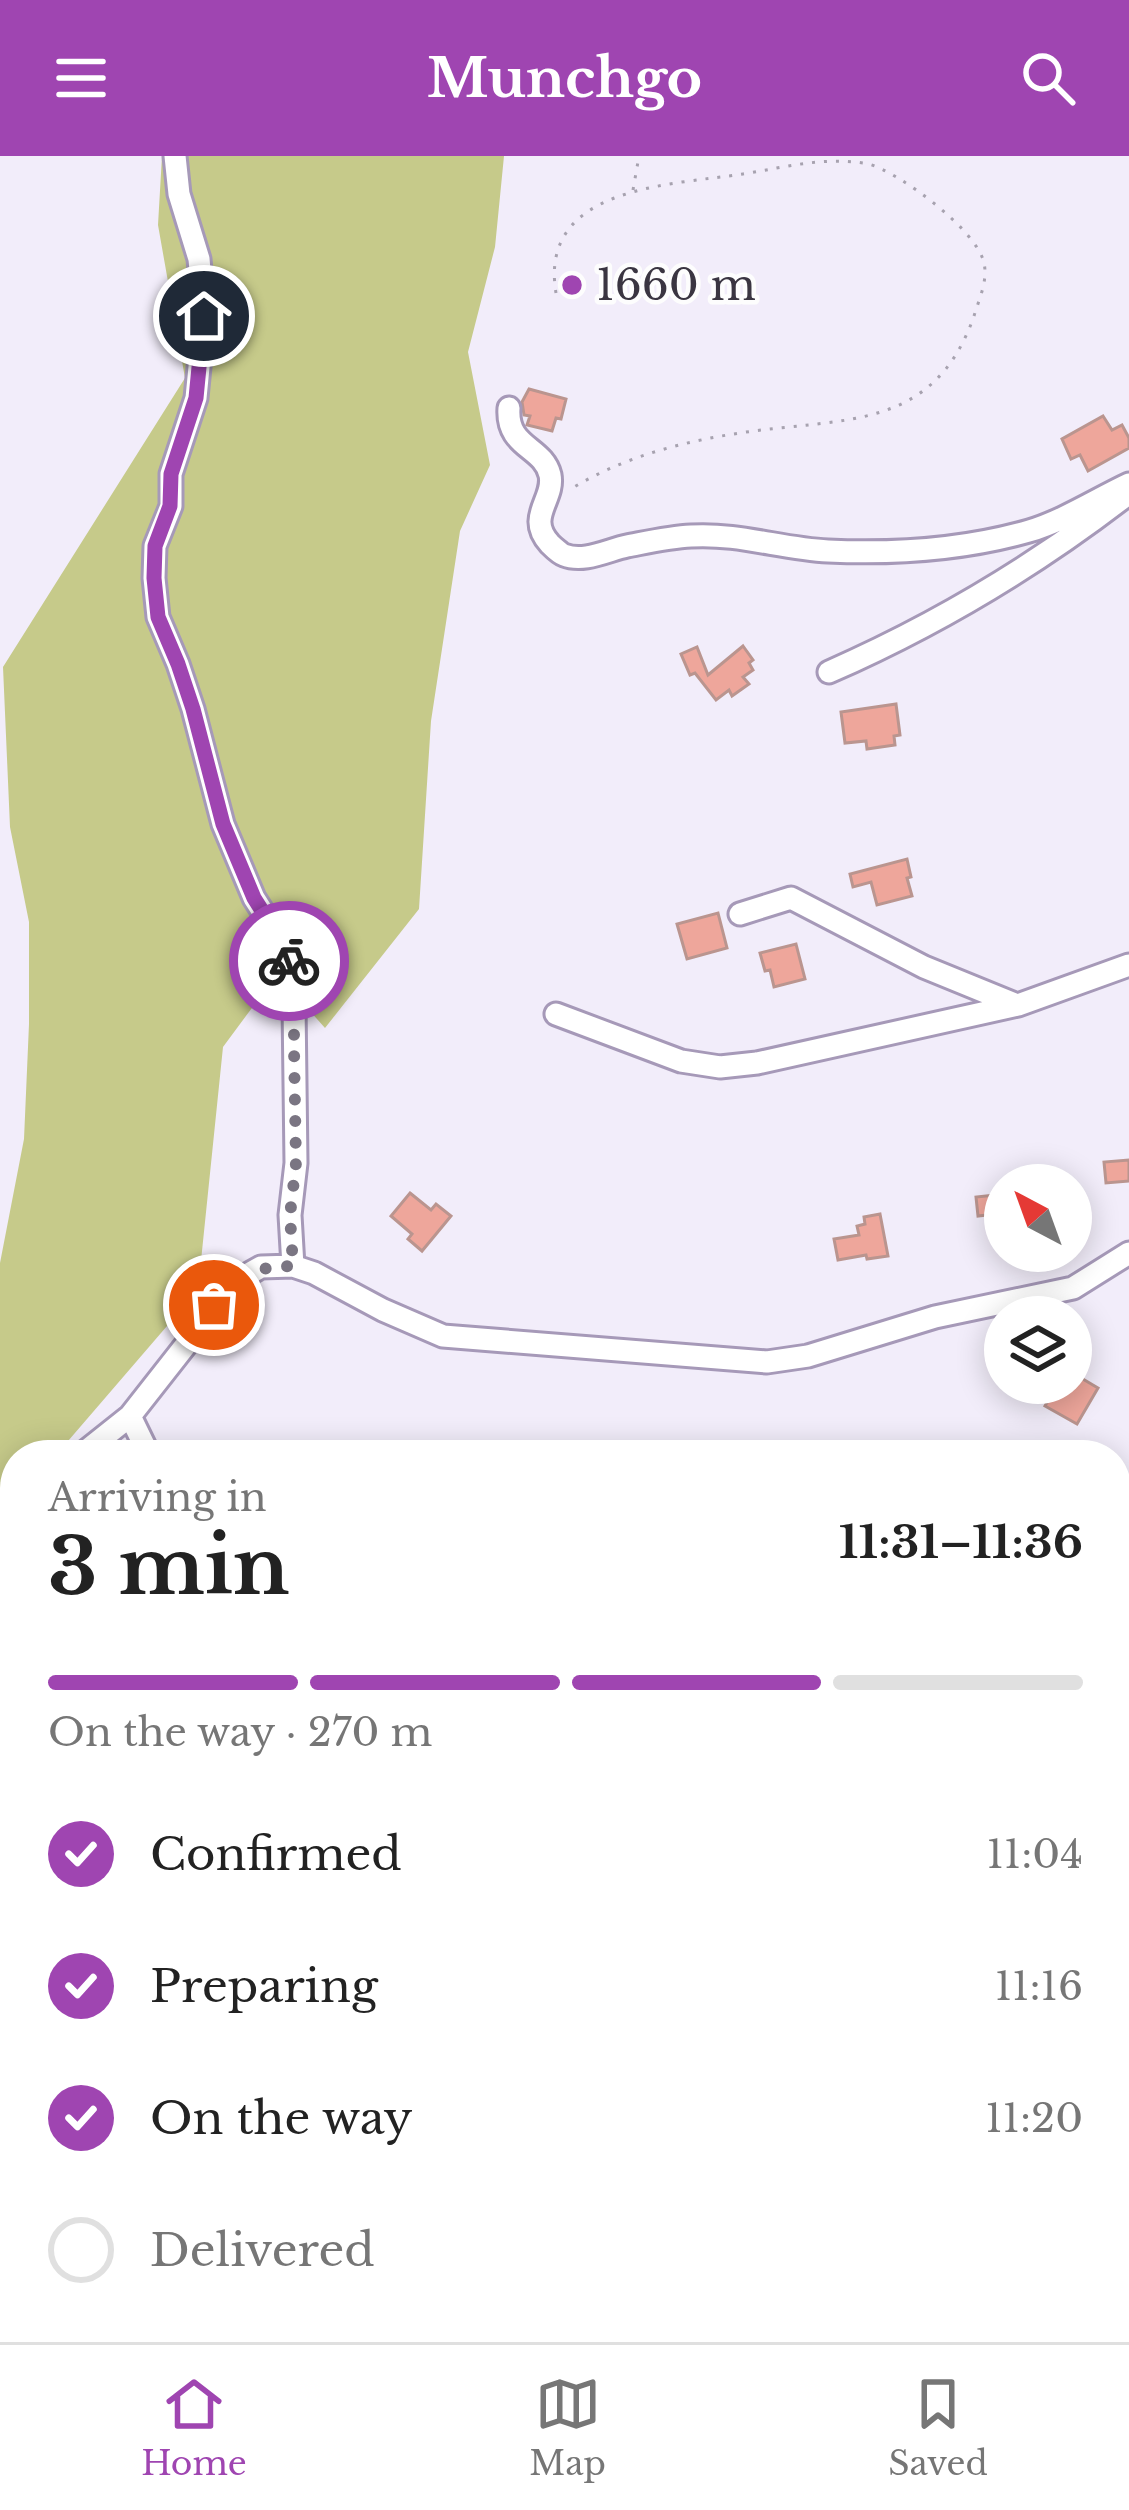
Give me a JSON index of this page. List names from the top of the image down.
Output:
{
  "places": ["1660 m"],
  "north": "top left",
  "page": {
    "header": "Munchgo",
    "heading": ["3 min", "Arriving in", "11:31–11:36"],
    "bar": "On the way · 270 m",
    "list": [
      ["Confirmed", "11:04"],
      ["Preparing", "11:16"],
      ["On the way", "11:20"],
      "Delivered"
    ],
    "tabs": ["Home", "Map", "Saved"]
  }
}
